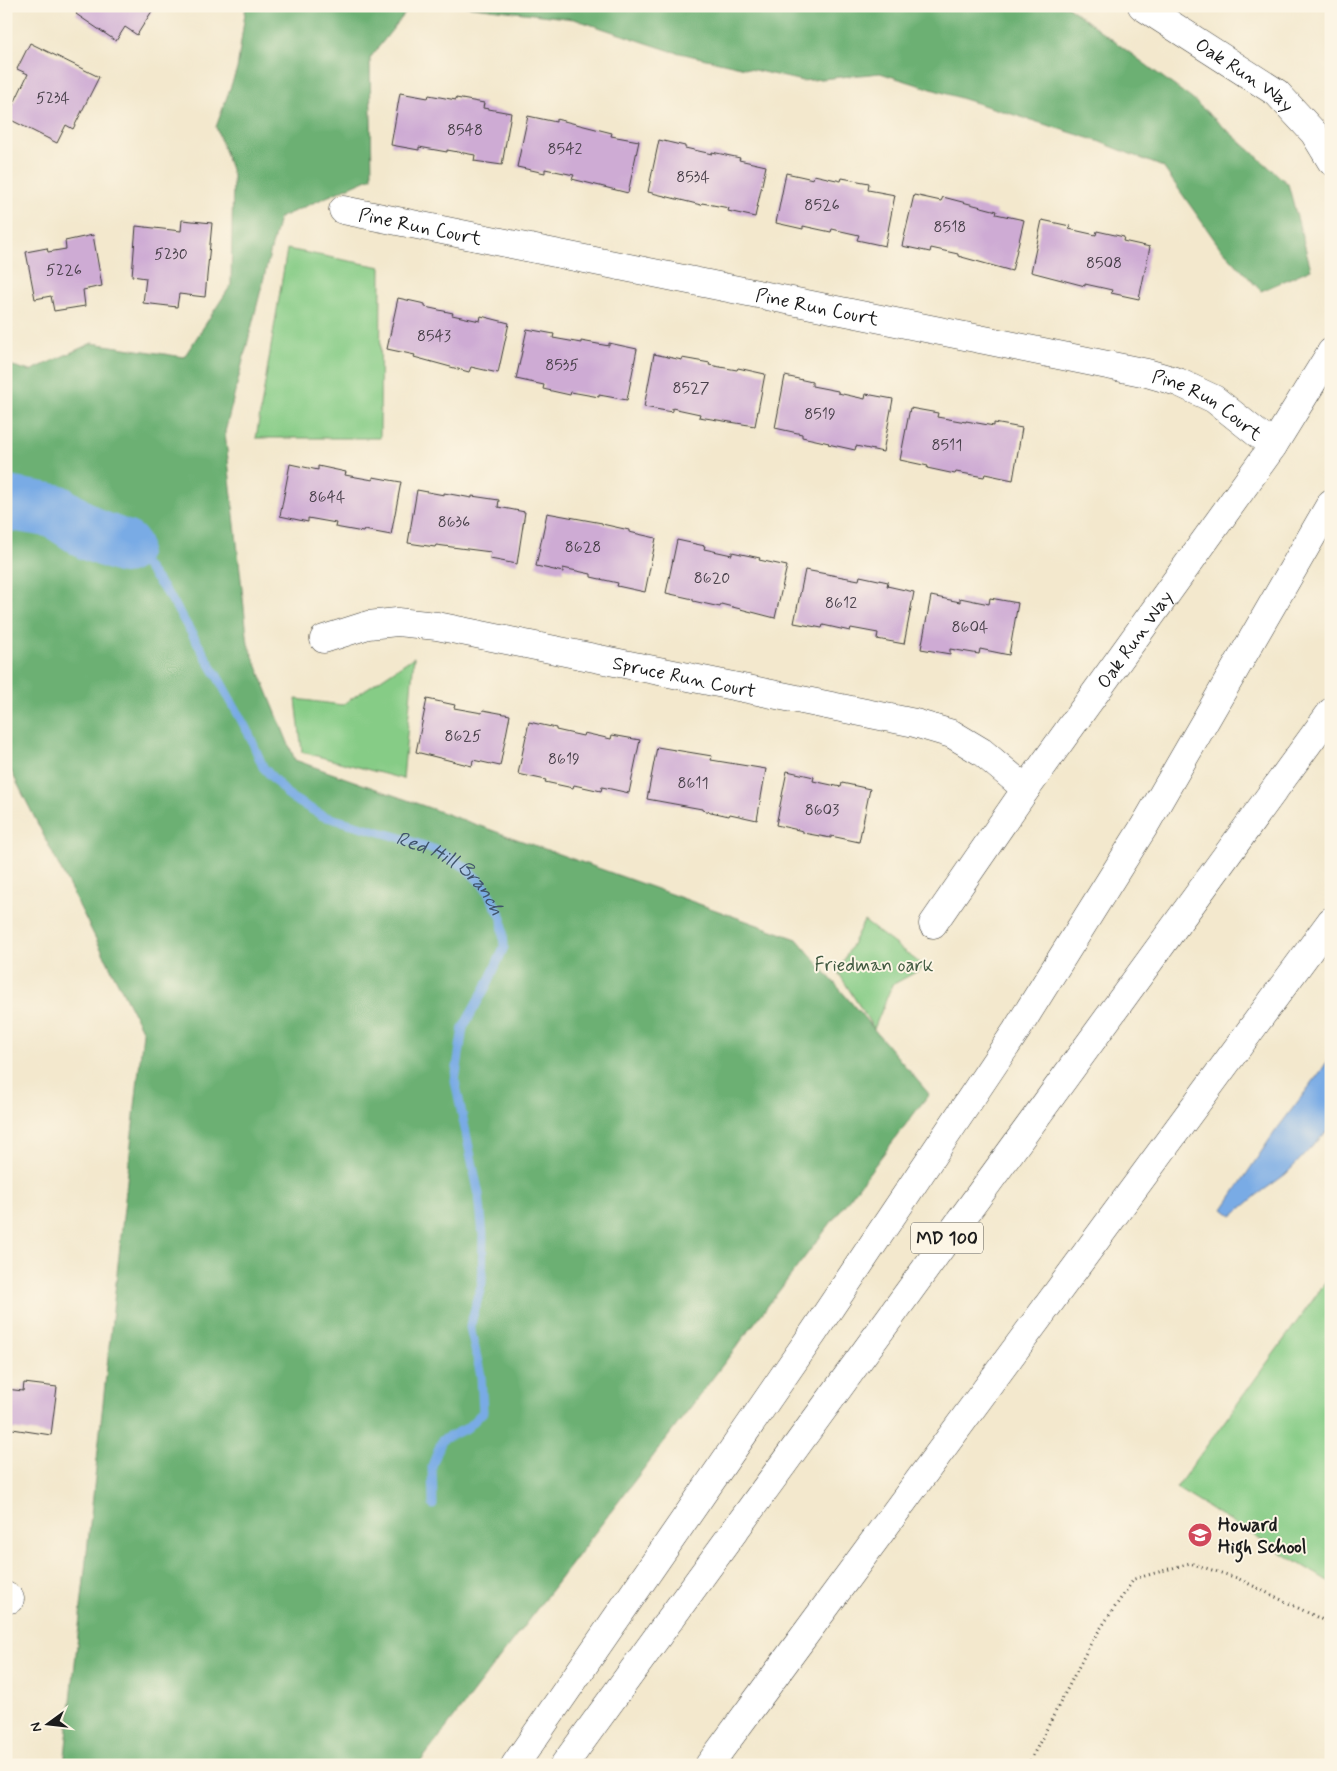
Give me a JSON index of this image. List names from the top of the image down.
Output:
{
  "streets": {
    "main road": [
      "Oak Run Way",
      "Pine Run Court",
      "Spruce Run Court",
      "MD 100"
    ]
  },
  "crossings": [
    ["Oak Run Way", "Pine Run Court"],
    ["Oak Run Way", "Spruce Run Court"]
  ],
  "water": ["Red Hill Branch"],
  "parks": ["Friedman oark"],
  "places": {
    "school or university": ["Howard High School"]
  },
  "house_numbers": [
    "5234",
    "8548",
    "8542",
    "8534",
    "8526",
    "8518",
    "5230",
    "8508",
    "5226",
    "8543",
    "8535",
    "8527",
    "8519",
    "8511",
    "8644",
    "8636",
    "8628",
    "8620",
    "8612",
    "8604",
    "8625",
    "8619",
    "8611",
    "8603"
  ],
  "north": "left"
}
